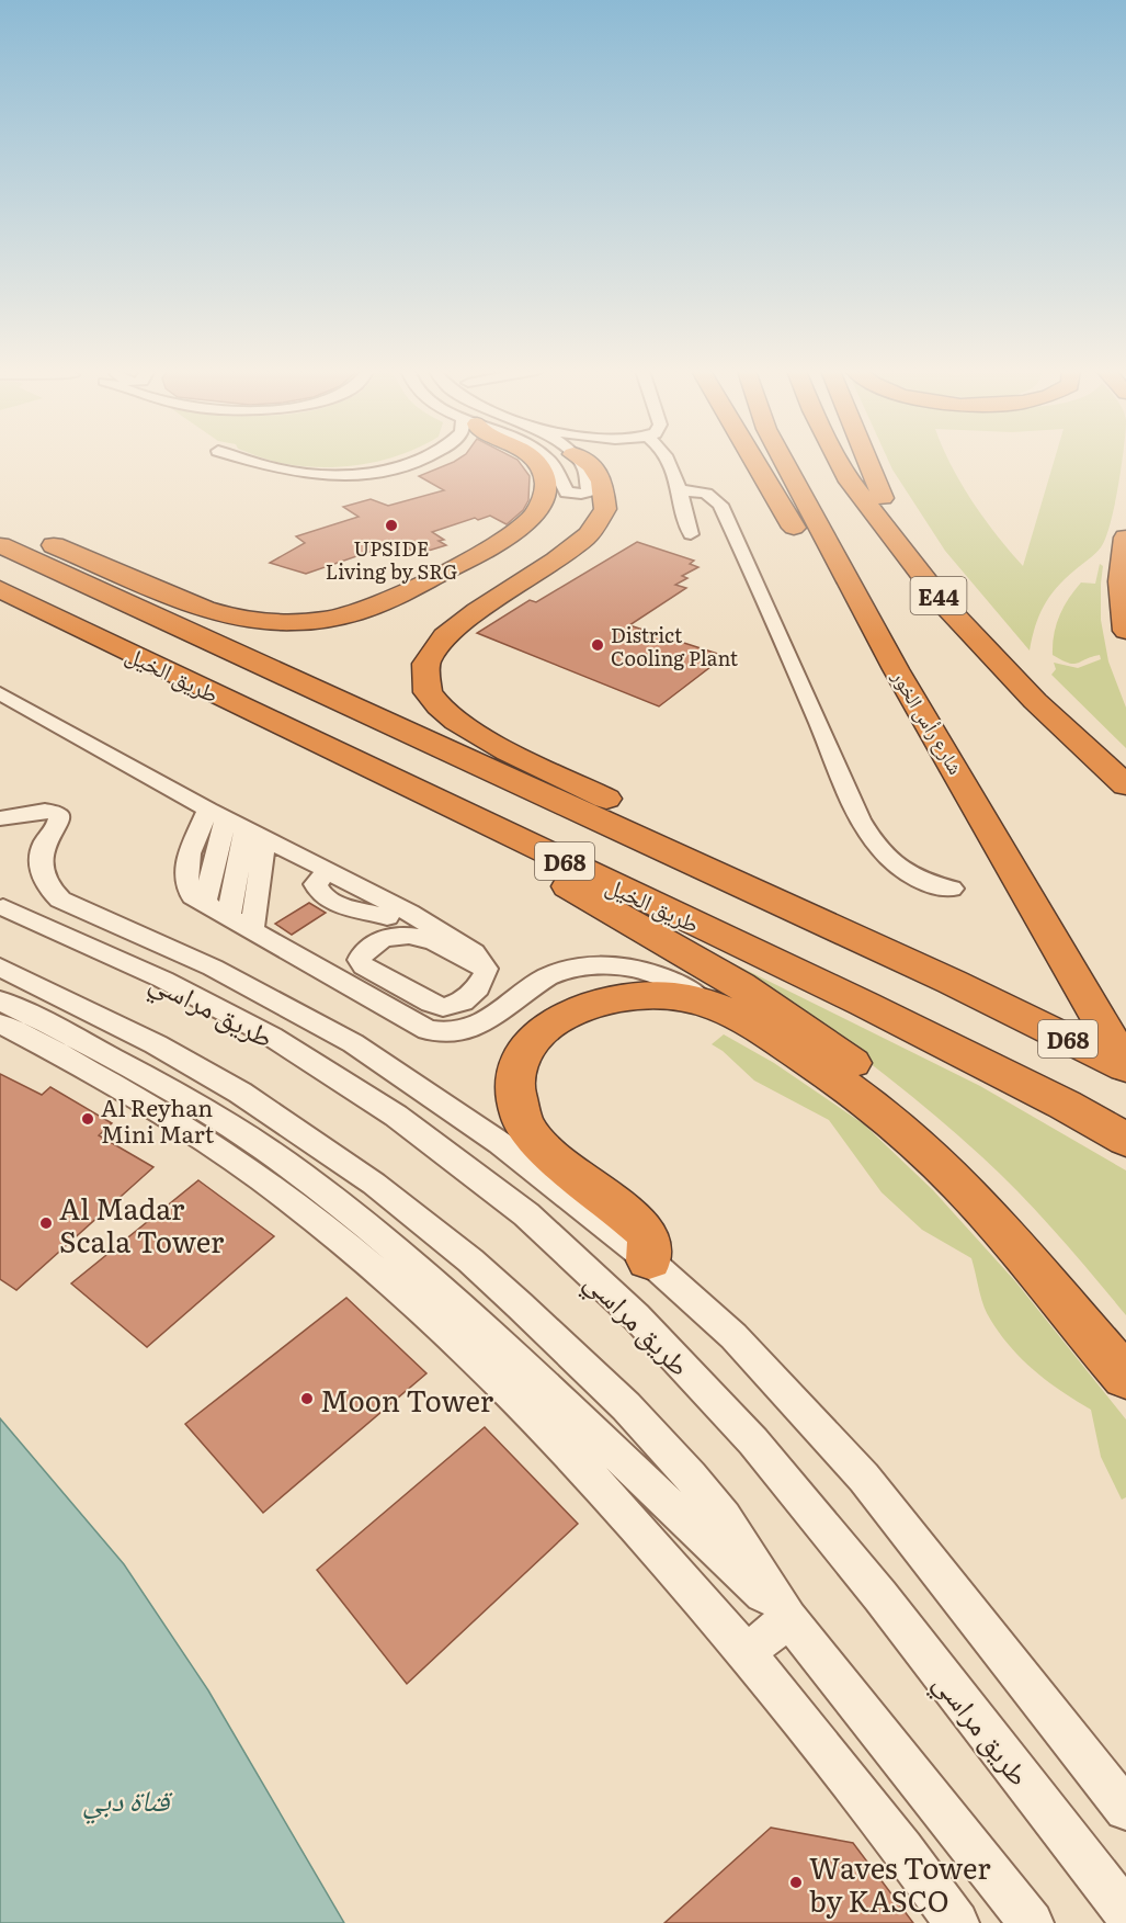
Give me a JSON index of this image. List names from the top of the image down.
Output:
{
  "streets": {
    "highway": [
      "E44",
      "طريق الخيل",
      "شارع رأس الخور",
      "D68"
    ],
    "street": ["طريق مراسي"]
  },
  "crossings": [
    ["طريق الخيل", "شارع رأس الخور"]
  ],
  "water": ["قناة دبي"],
  "places": [
    "UPSIDE Living by SRG",
    "District Cooling Plant",
    "Al Reyhan Mini Mart",
    "Al Madar Scala Tower",
    "Moon Tower",
    "Waves Tower by KASCO"
  ]
}
